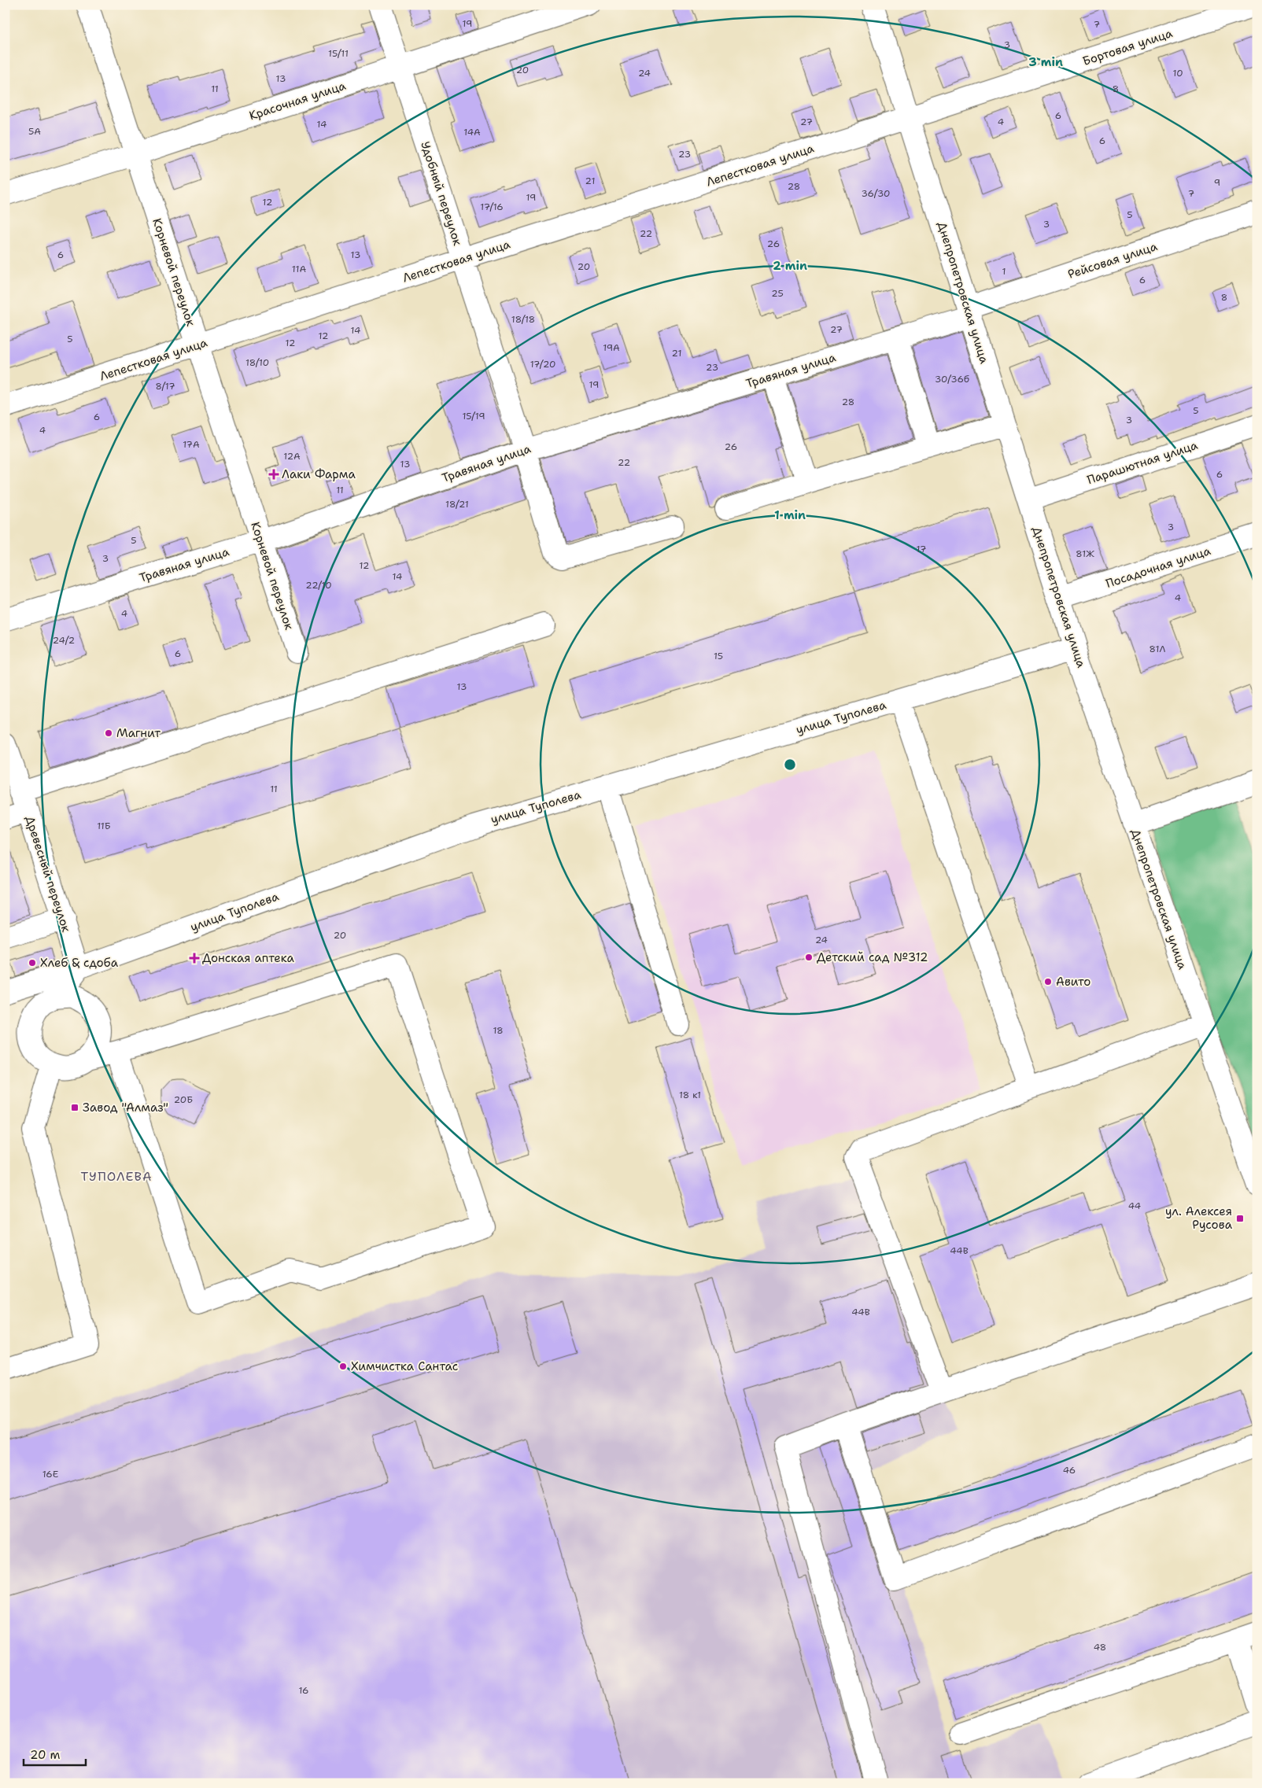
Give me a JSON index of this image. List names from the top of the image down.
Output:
{
  "streets": {
    "street": [
      "Бортовая улица",
      "Красочная улица",
      "Лепестковая улица",
      "Удобный переулок",
      "Рейсовая улица",
      "Корневой переулок",
      "Днепропетровская улица",
      "Травяная улица",
      "Парашютная улица",
      "Посадочная улица",
      "улица Туполева",
      "Древесный переулок"
    ]
  },
  "crossings": [
    ["Бортовая улица", "Лепестковая улица"],
    ["Бортовая улица", "Днепропетровская улица"],
    ["Красочная улица", "Удобный переулок"],
    ["Красочная улица", "Корневой переулок"],
    ["Лепестковая улица", "Удобный переулок"],
    ["Лепестковая улица", "Корневой переулок"],
    ["Лепестковая улица", "Днепропетровская улица"],
    ["Удобный переулок", "Травяная улица"],
    ["Рейсовая улица", "Днепропетровская улица"],
    ["Рейсовая улица", "Травяная улица"],
    ["Корневой переулок", "Травяная улица"],
    ["Днепропетровская улица", "Травяная улица"],
    ["Днепропетровская улица", "Парашютная улица"],
    ["Днепропетровская улица", "Посадочная улица"],
    ["Днепропетровская улица", "улица Туполева"],
    ["улица Туполева", "Древесный переулок"]
  ],
  "districts": ["ТУПОЛЕВА"],
  "places": {
    "health": ["Лаки Фарма", "Донская аптека"],
    "other": [
      "Магнит",
      "Детский сад №312",
      "Хлеб & сдоба",
      "Авито",
      "Химчистка Сантас"
    ],
    "transit": ["Завод \"Алмаз\"", "ул. Алексея Русова"]
  },
  "house_numbers": [
    "19",
    "7",
    "3",
    "15/11",
    "20",
    "24",
    "10",
    "13",
    "11",
    "8",
    "6",
    "27",
    "4",
    "14",
    "5А",
    "14А",
    "6",
    "23",
    "21",
    "9",
    "28",
    "36/30",
    "7",
    "19",
    "12",
    "17/16",
    "5",
    "3",
    "22",
    "26",
    "6",
    "13",
    "20",
    "11А",
    "1",
    "6",
    "25",
    "8",
    "18/18",
    "27",
    "14",
    "12",
    "5",
    "12",
    "19А",
    "21",
    "18/10",
    "17/20",
    "23",
    "30/36б",
    "19",
    "8/17",
    "28",
    "5",
    "15/19",
    "6",
    "3",
    "4",
    "17А",
    "26",
    "12А",
    "22",
    "13",
    "6",
    "11",
    "18/21",
    "3",
    "5",
    "17",
    "81Ж",
    "3",
    "12",
    "14",
    "22/10",
    "4",
    "4",
    "24/2",
    "81Л",
    "6",
    "15",
    "13",
    "11",
    "11Б",
    "20",
    "24",
    "18",
    "18 к1",
    "20Б",
    "44",
    "44В",
    "44В",
    "46",
    "16Е",
    "48",
    "16"
  ],
  "scale_bar": "20 m",
  "rings": ["3 min", "2 min", "1 min"]
}
